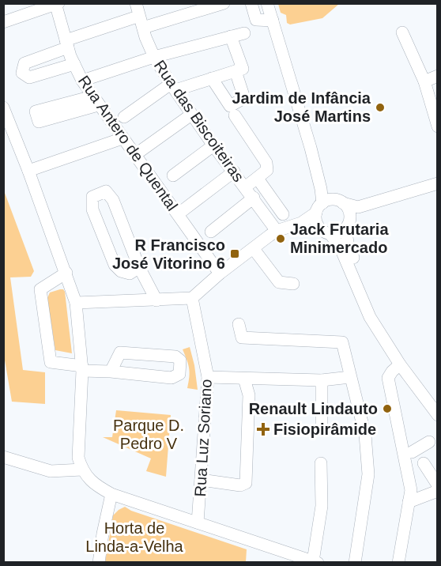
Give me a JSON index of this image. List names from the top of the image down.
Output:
{
  "streets": {
    "street": ["Rua das Biscoiteiras", "Rua Antero de Quental", "Rua Luz Soriano"]
  },
  "parks": ["Parque D. Pedro V", "Horta de Linda-a-Velha"],
  "places": {
    "other": ["Jardim de Infância José Martins", "Jack Frutaria Minimercado", "Renault Lindauto"],
    "transit": ["R Francisco José Vitorino 6"],
    "health": ["Fisiopirâmide"]
  }
}
